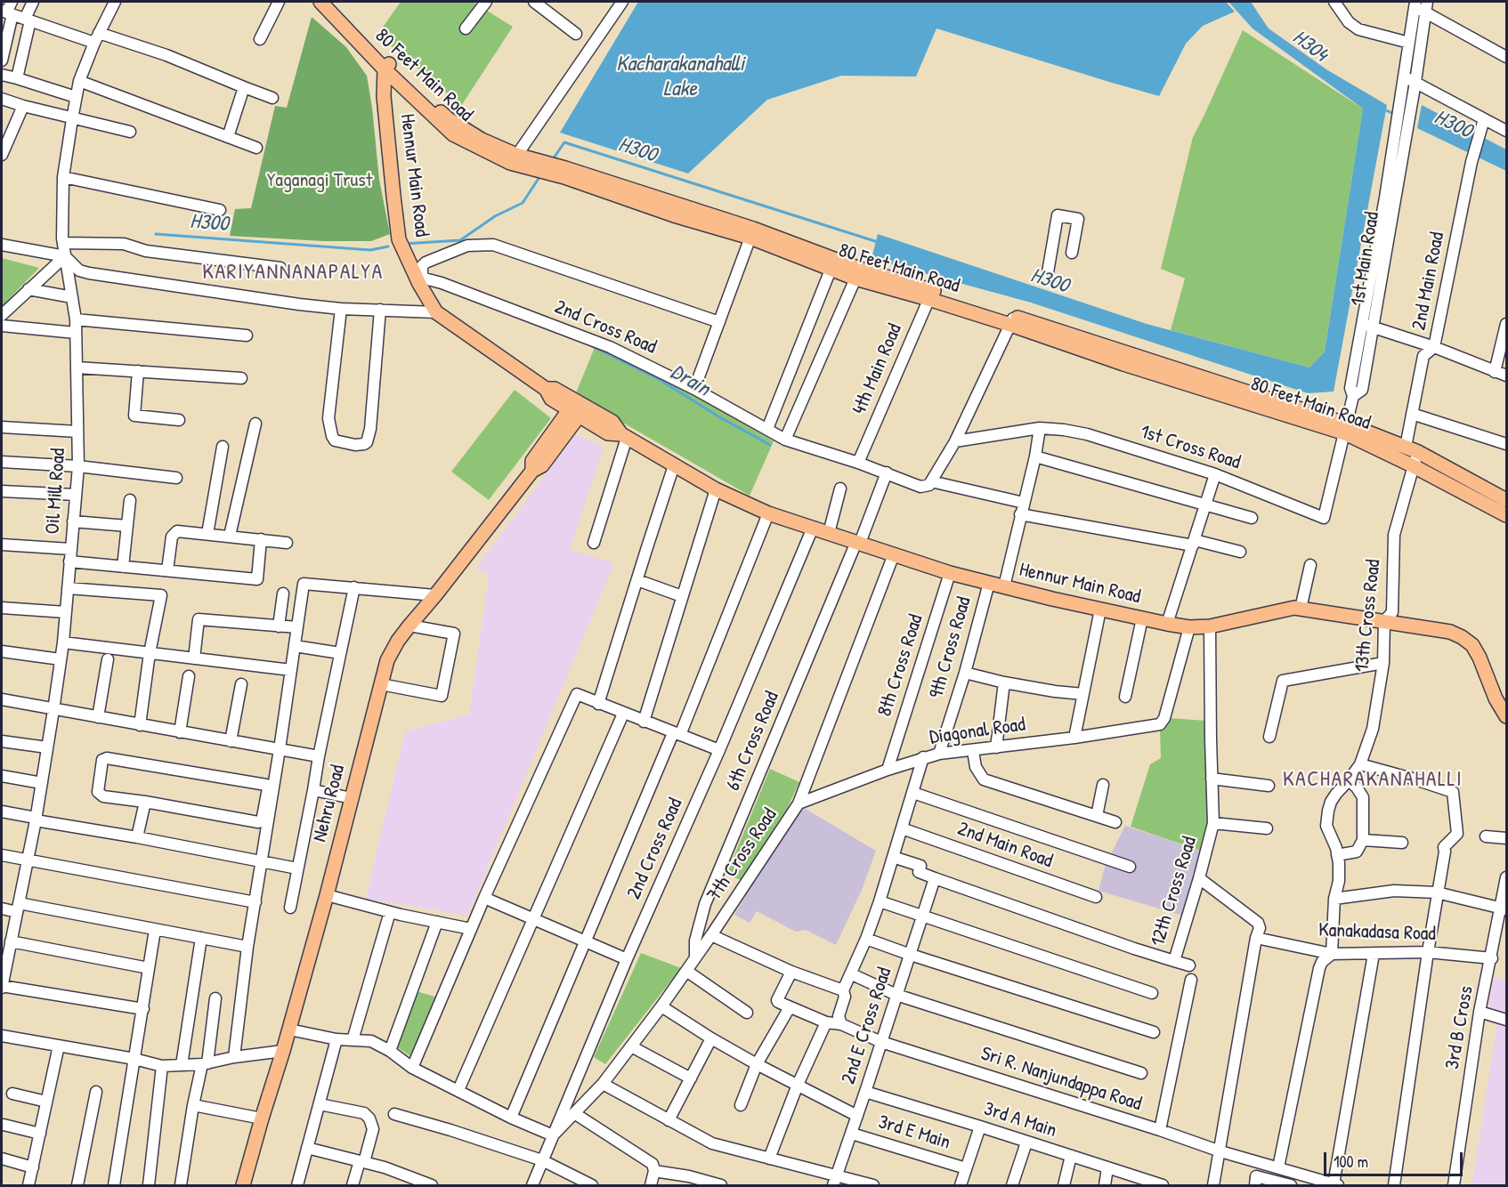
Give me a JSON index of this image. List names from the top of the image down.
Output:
{
  "streets": {
    "main road": ["80 Feet Main Road", "Hennur Main Road", "Nehru Road"],
    "street": [
      "1st Main Road",
      "2nd Main Road",
      "2nd Cross Road",
      "4th Main Road",
      "1st Cross Road",
      "Oil Mill Road",
      "13th Cross Road",
      "9th Cross Road",
      "8th Cross Road",
      "Diagonal Road",
      "6th Cross Road",
      "7th Cross Road",
      "12th Cross Road",
      "Kanakadasa Road",
      "2nd E Cross Road",
      "3rd B Cross",
      "Sri R. Nanjundappa Road",
      "3rd A Main",
      "3rd E Main"
    ]
  },
  "crossings": [
    ["80 Feet Main Road", "Hennur Main Road"],
    ["80 Feet Main Road", "1st Main Road"],
    ["80 Feet Main Road", "2nd Main Road"],
    ["80 Feet Main Road", "4th Main Road"],
    ["80 Feet Main Road", "13th Cross Road"],
    ["Hennur Main Road", "2nd Cross Road"],
    ["Hennur Main Road", "13th Cross Road"],
    ["Hennur Main Road", "9th Cross Road"],
    ["Hennur Main Road", "8th Cross Road"],
    ["Hennur Main Road", "Diagonal Road"],
    ["Hennur Main Road", "6th Cross Road"],
    ["Hennur Main Road", "Nehru Road"],
    ["Hennur Main Road", "7th Cross Road"],
    ["Hennur Main Road", "12th Cross Road"],
    ["1st Main Road", "1st Cross Road"],
    ["2nd Main Road", "13th Cross Road"],
    ["2nd Cross Road", "4th Main Road"],
    ["2nd Cross Road", "6th Cross Road"],
    ["2nd Cross Road", "7th Cross Road"],
    ["13th Cross Road", "Kanakadasa Road"],
    ["9th Cross Road", "Diagonal Road"],
    ["8th Cross Road", "Diagonal Road"],
    ["Diagonal Road", "7th Cross Road"],
    ["6th Cross Road", "7th Cross Road"],
    ["12th Cross Road", "2nd E Cross Road"],
    ["Kanakadasa Road", "3rd B Cross"],
    ["2nd E Cross Road", "Sri R. Nanjundappa Road"],
    ["2nd E Cross Road", "3rd A Main"],
    ["2nd E Cross Road", "3rd E Main"]
  ],
  "districts": ["KARIYANNANAPALYA", "KACHARAKANAHALLI"],
  "water": [
    "H304",
    "Kacharakanahalli Lake",
    "H300",
    "Drain"
  ],
  "parks": ["Yaganagi Trust"],
  "scale_bar": "100 m"
}
